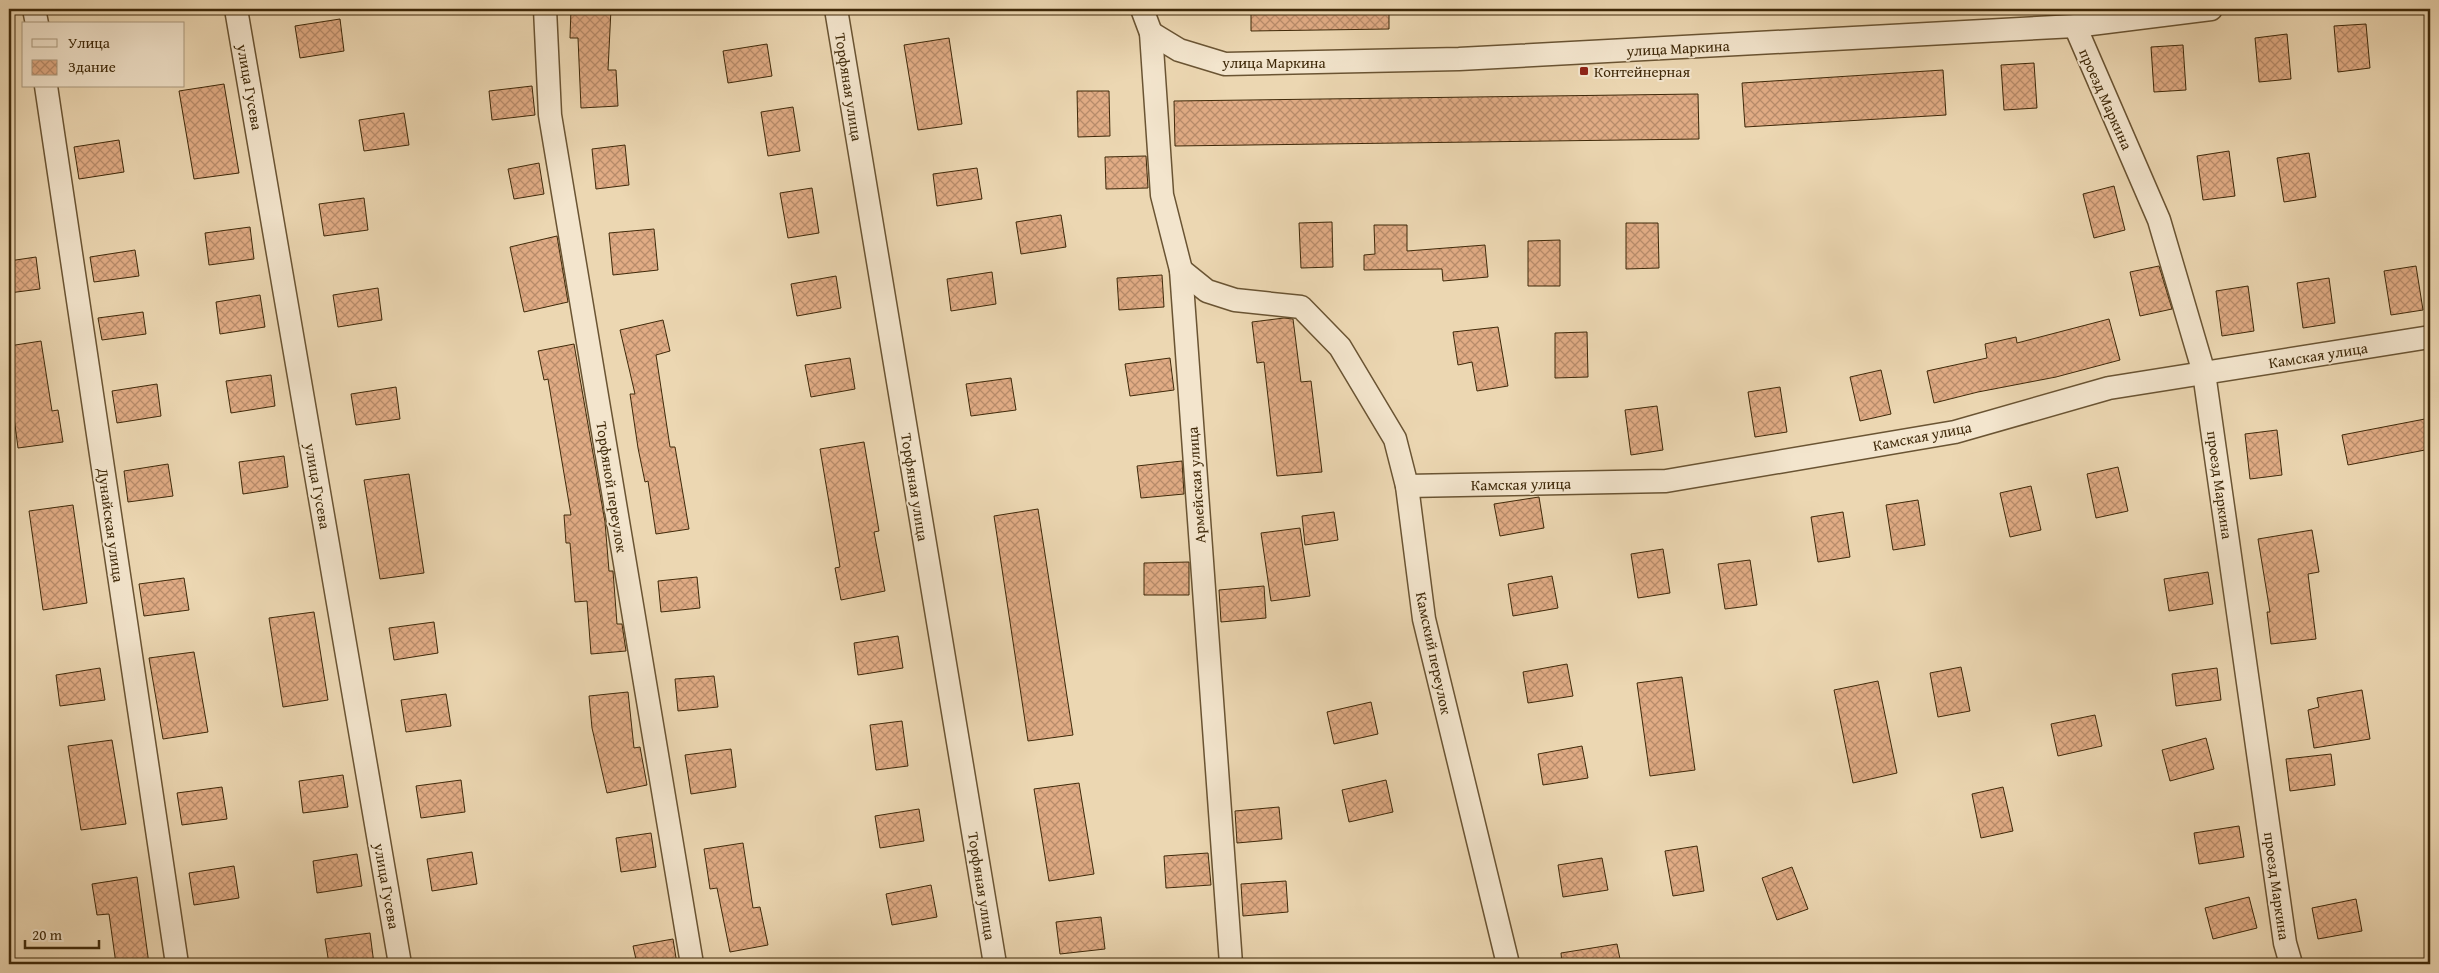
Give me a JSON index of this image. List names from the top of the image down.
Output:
{
  "streets": {
    "street": [
      "улица Маркина",
      "улица Гусева",
      "Торфяная улица",
      "проезд Маркина",
      "Камская улица",
      "Армейская улица",
      "Торфяной переулок",
      "Дунайская улица",
      "Камский переулок"
    ]
  },
  "crossings": [
    ["улица Маркина", "проезд Маркина"],
    ["улица Маркина", "Армейская улица"],
    ["проезд Маркина", "Камская улица"],
    ["Камская улица", "Камский переулок"],
    ["Армейская улица", "Камский переулок"]
  ],
  "places": {
    "transit": ["Контейнерная"]
  },
  "legend": ["Улица", "Здание"],
  "scale_bar": "20 m"
}
